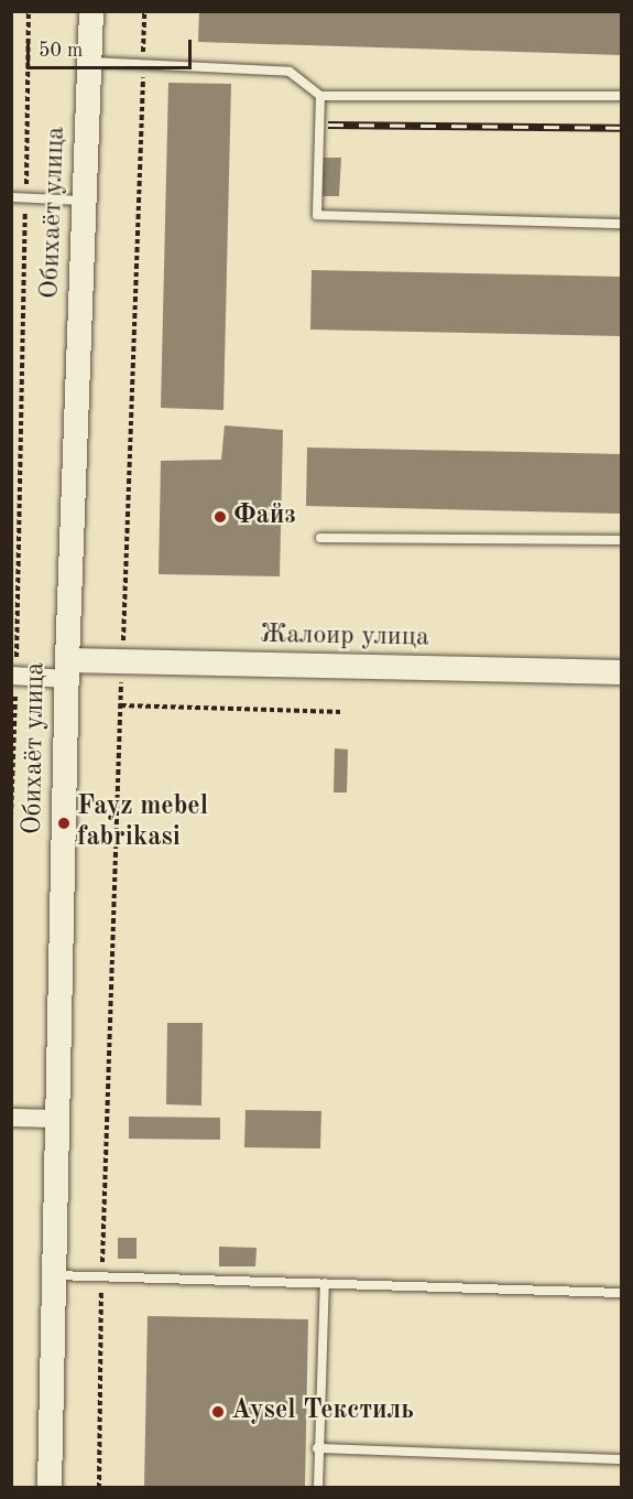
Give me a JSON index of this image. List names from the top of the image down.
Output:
{
  "streets": {
    "street": ["Обихаёт улица", "Жалоир улица"]
  },
  "crossings": [
    ["Обихаёт улица", "Жалоир улица"]
  ],
  "places": ["Файз", "Fayz mebel fabrikasi", "Aysel Текстиль"],
  "scale_bar": "50 m"
}
